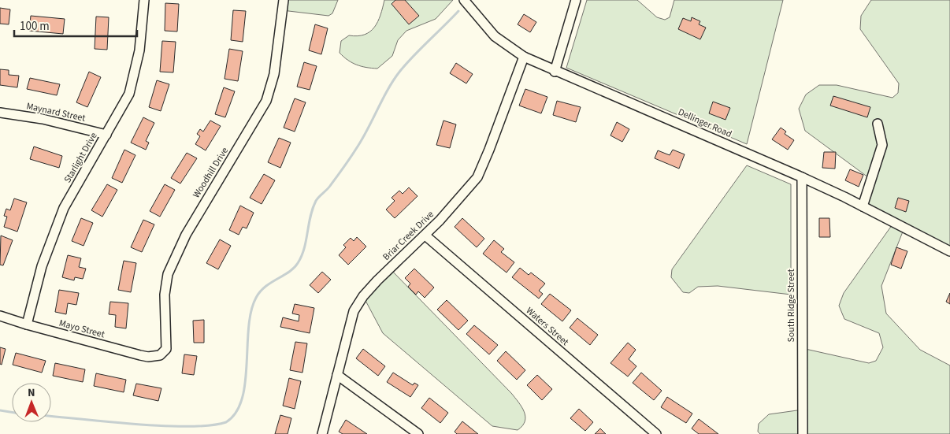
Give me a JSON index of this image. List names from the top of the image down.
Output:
{
  "streets": {
    "street": [
      "Maynard Street",
      "Dellinger Road",
      "Starlight Drive",
      "Woodhill Drive",
      "Briar Creek Drive",
      "South Ridge Street",
      "Waters Street",
      "Mayo Street"
    ]
  },
  "crossings": [
    ["Maynard Street", "Starlight Drive"],
    ["Dellinger Road", "Briar Creek Drive"],
    ["Dellinger Road", "South Ridge Street"],
    ["Starlight Drive", "Mayo Street"],
    ["Woodhill Drive", "Mayo Street"],
    ["Briar Creek Drive", "Waters Street"]
  ],
  "scale_bar": "100 m",
  "north": "top"
}
